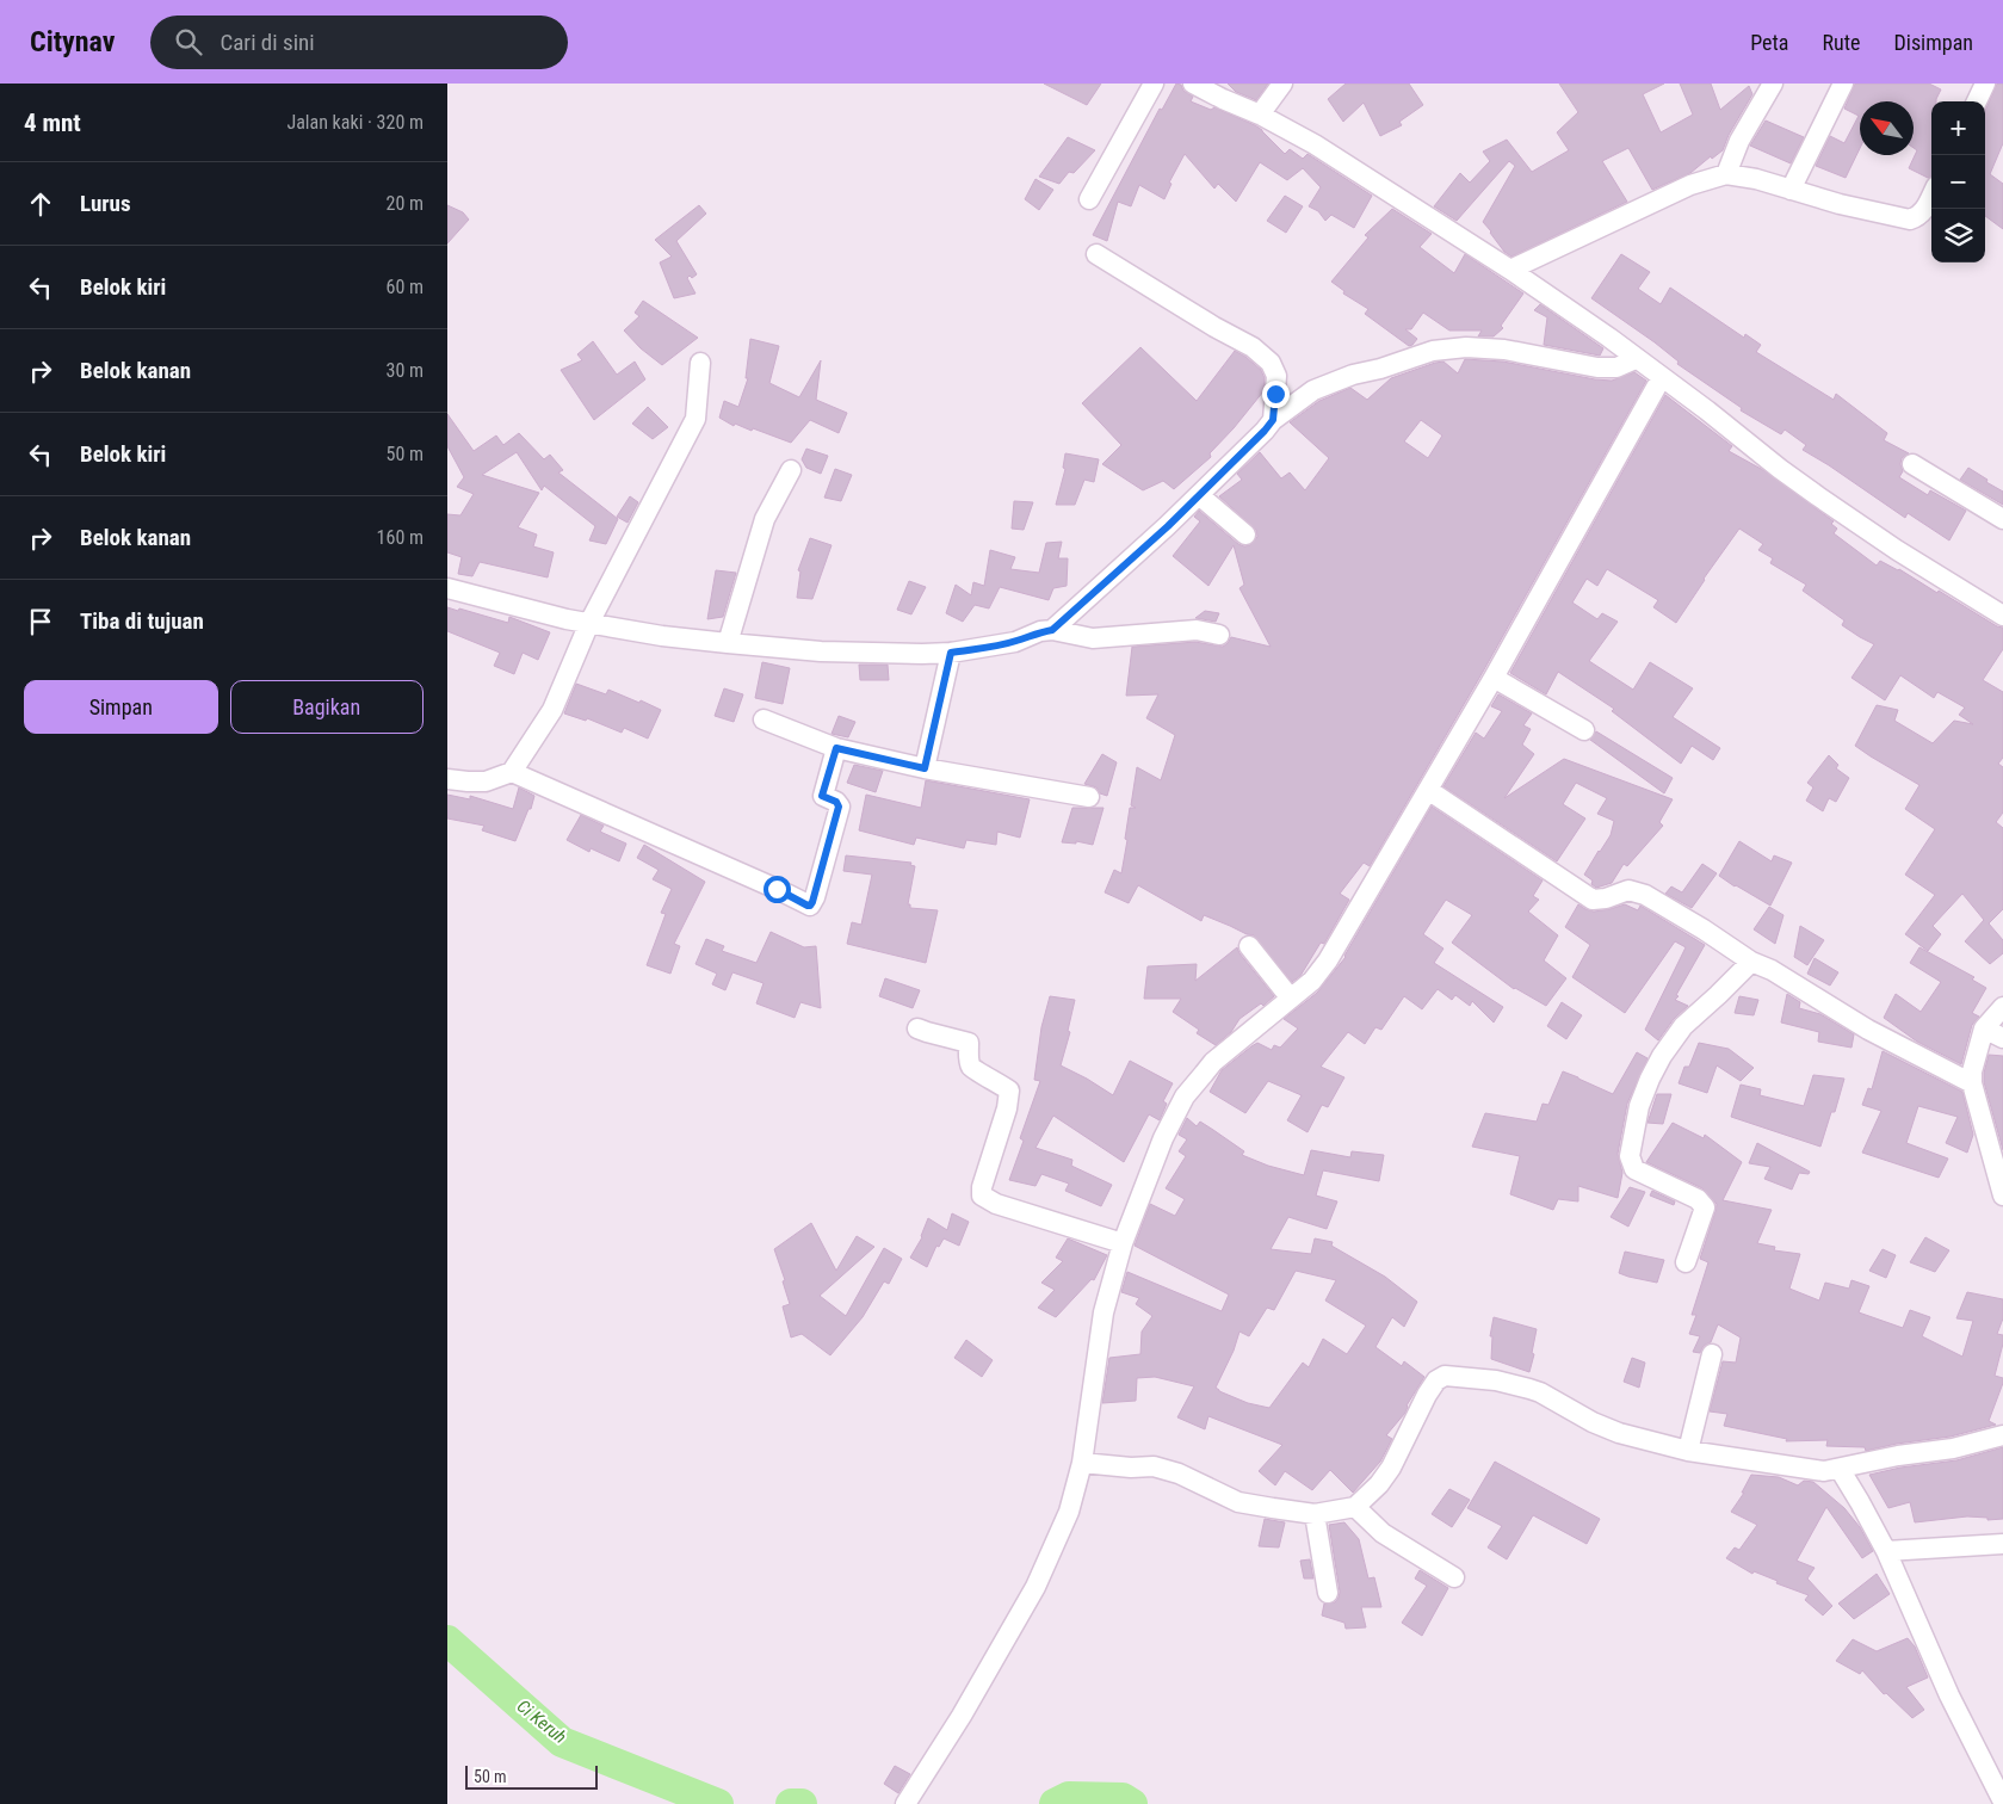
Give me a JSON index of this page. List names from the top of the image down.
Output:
{
  "water": ["Ci Keruh"],
  "scale_bar": "50 m",
  "north": "top left",
  "page": {
    "header": "Citynav",
    "search": "Cari di sini",
    "nav": ["Peta", "Rute", "Disimpan"],
    "heading": ["4 mnt", "Jalan kaki · 320 m"],
    "map_buttons": ["+", "−"],
    "list": [
      ["Lurus", "20 m"],
      ["Belok kiri", "60 m"],
      ["Belok kanan", "30 m"],
      ["Belok kiri", "50 m"],
      ["Belok kanan", "160 m"],
      "Tiba di tujuan"
    ],
    "buttons": ["Simpan", "Bagikan"],
    "scale": "50 m"
  }
}
